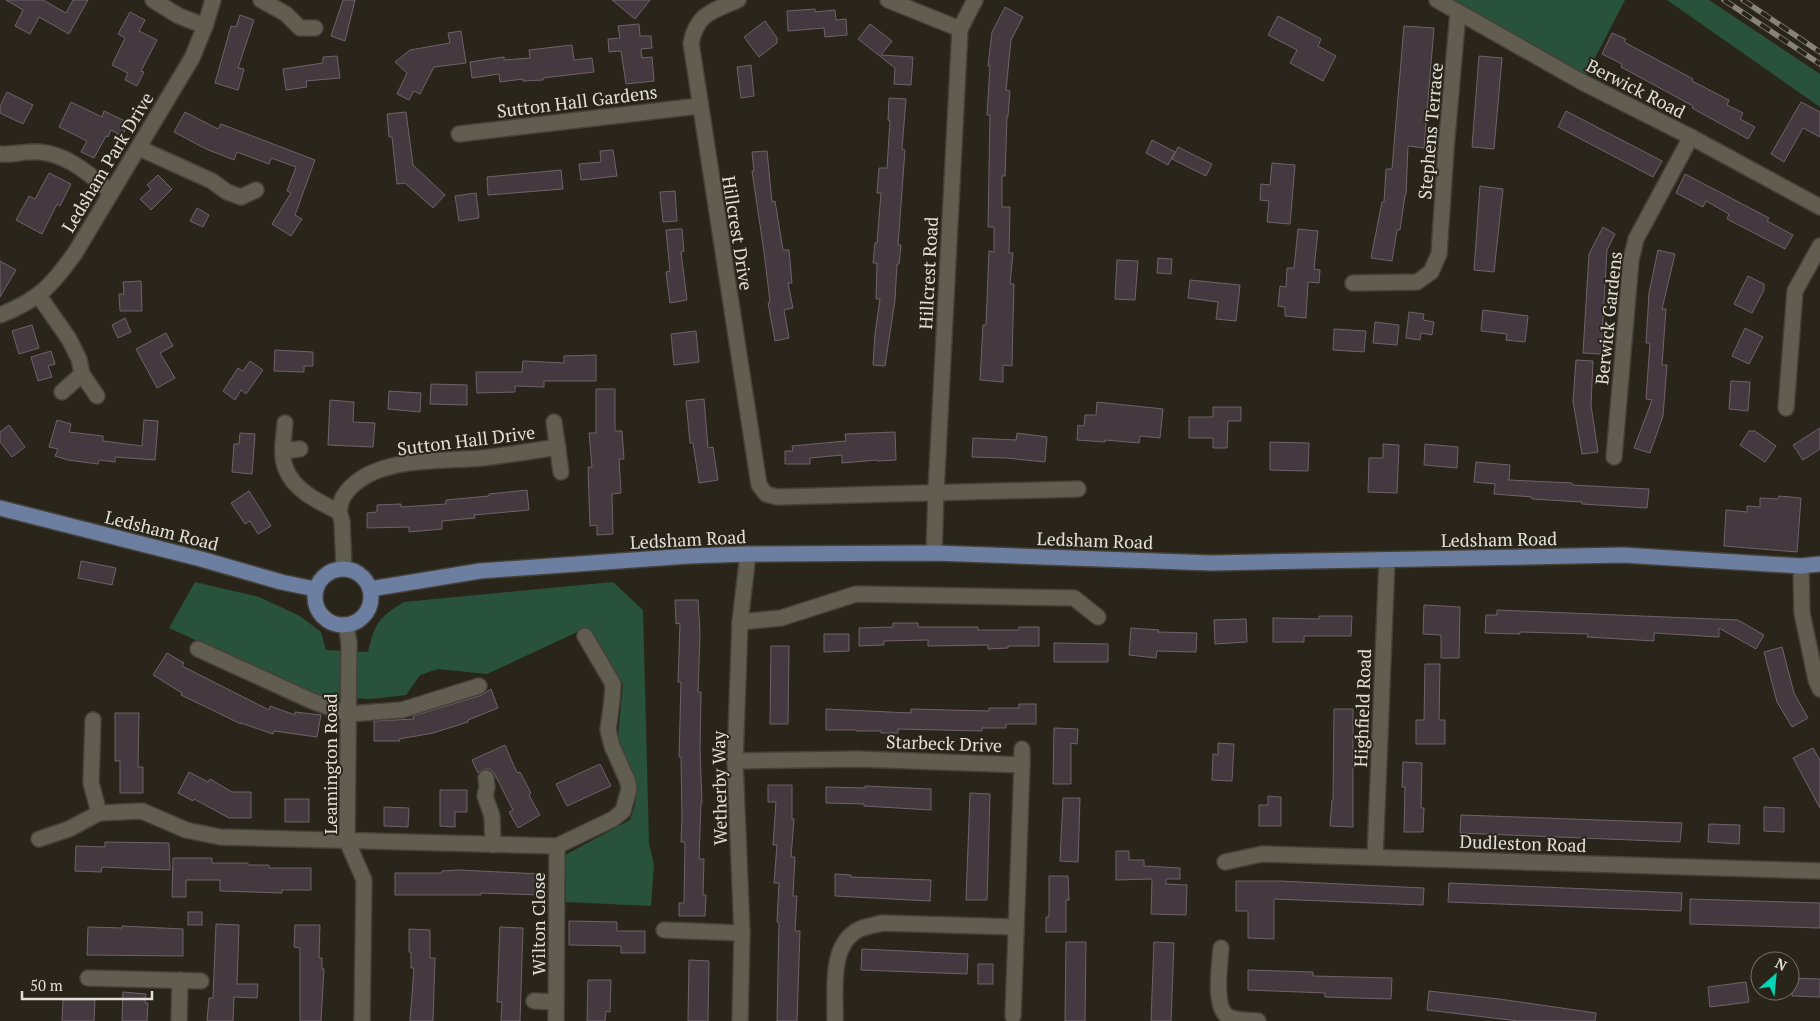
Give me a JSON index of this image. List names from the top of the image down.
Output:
{
  "streets": {
    "main road": ["Ledsham Road"],
    "street": [
      "Berwick Road",
      "Sutton Hall Gardens",
      "Stephens Terrace",
      "Ledsham Park Drive",
      "Hillcrest Drive",
      "Hillcrest Road",
      "Berwick Gardens",
      "Sutton Hall Drive",
      "Highfield Road",
      "Starbeck Drive",
      "Leamington Road",
      "Wetherby Way",
      "Dudleston Road",
      "Wilton Close"
    ]
  },
  "crossings": [
    ["Berwick Road", "Stephens Terrace"],
    ["Berwick Road", "Berwick Gardens"],
    ["Sutton Hall Gardens", "Hillcrest Drive"],
    ["Hillcrest Drive", "Hillcrest Road"],
    ["Hillcrest Road", "Ledsham Road"],
    ["Ledsham Road", "Highfield Road"],
    ["Ledsham Road", "Leamington Road"],
    ["Ledsham Road", "Wetherby Way"],
    ["Highfield Road", "Dudleston Road"],
    ["Starbeck Drive", "Wetherby Way"]
  ],
  "scale_bar": "50 m",
  "north": "top right"
}
